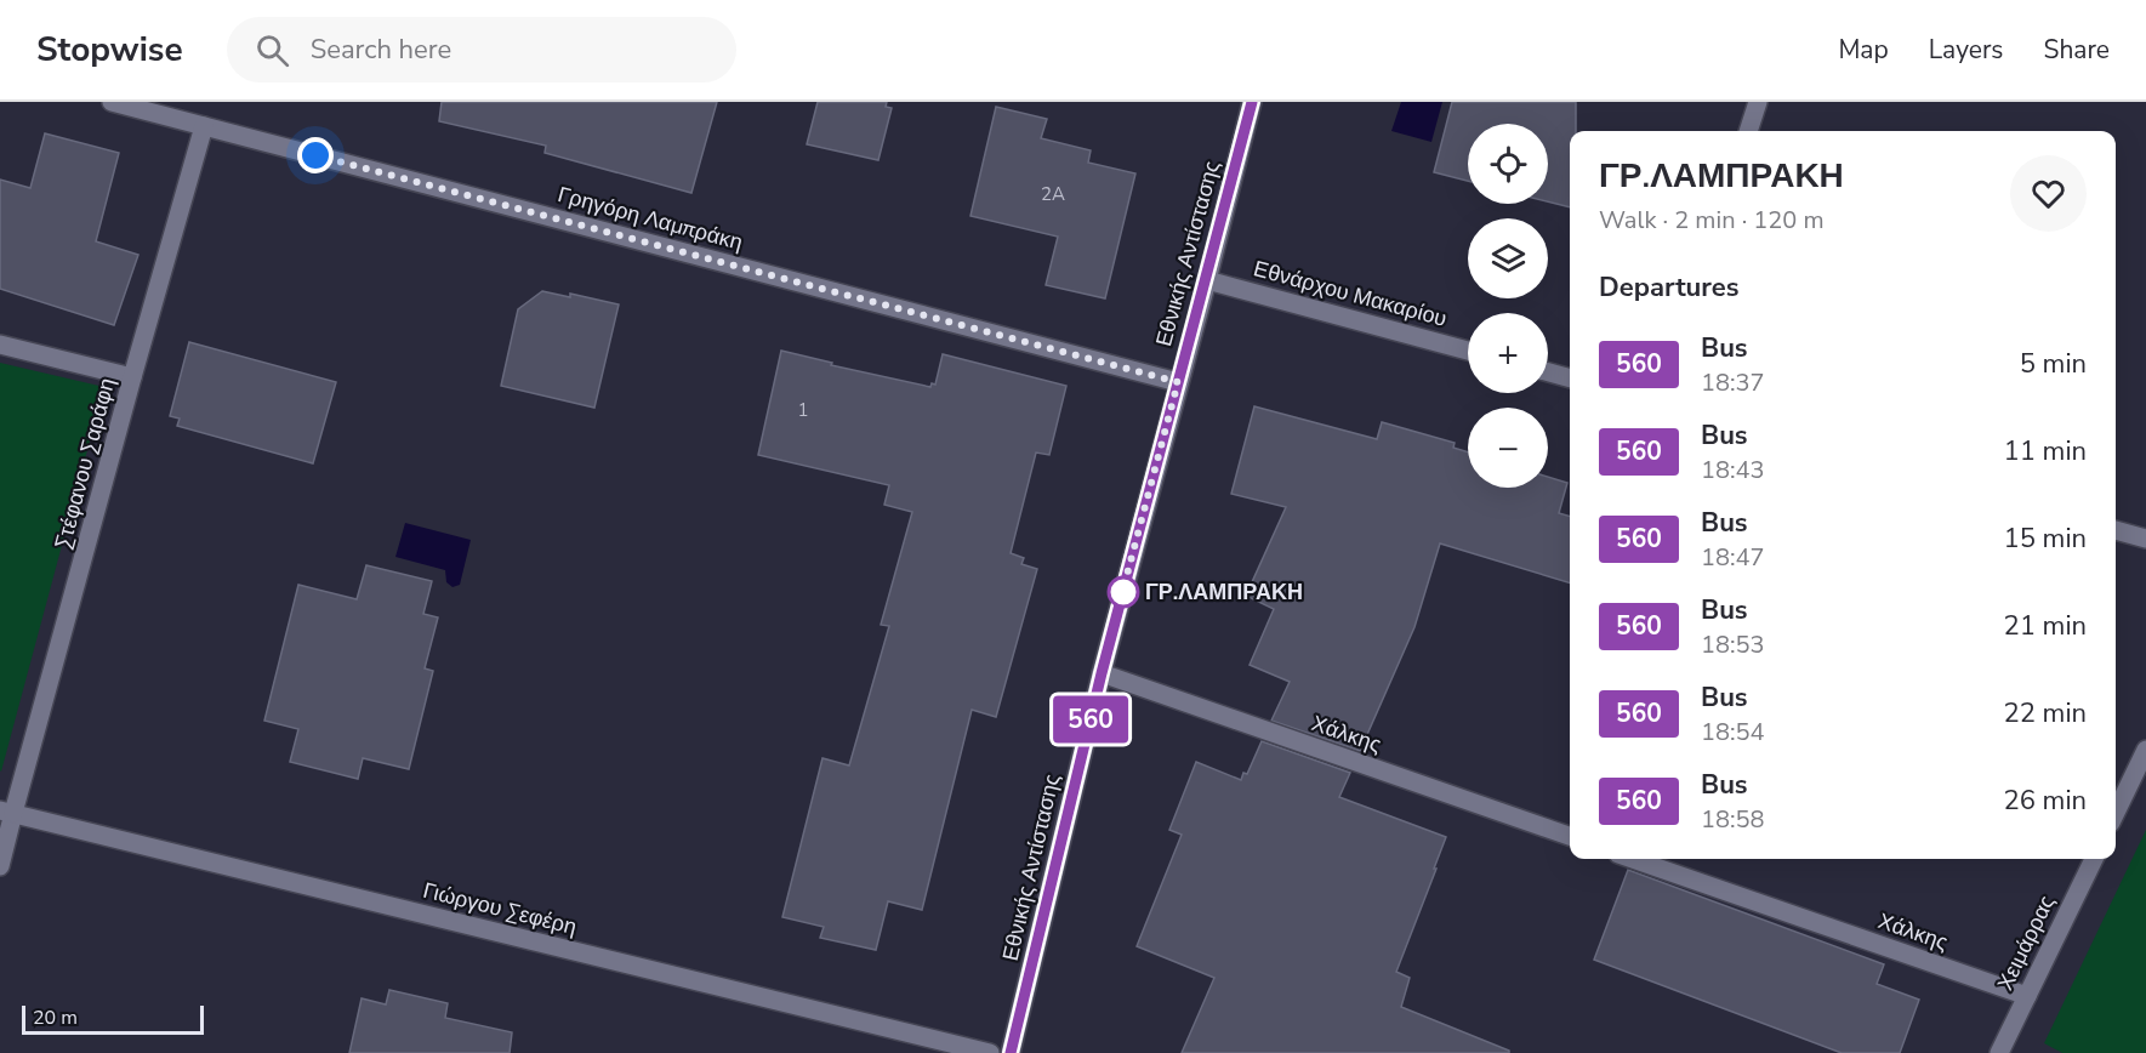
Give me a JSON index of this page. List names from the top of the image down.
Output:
{
  "streets": {
    "street": [
      "Γρηγόρη Λαμπράκη",
      "Εθνικής Αντίστασης",
      "Εθνάρχου Μακαρίου",
      "Στέφανου Σαράφη",
      "Χάλκης",
      "Γιώργου Σεφέρη",
      "Χειμάρρας"
    ]
  },
  "crossings": [
    ["Γρηγόρη Λαμπράκη", "Εθνικής Αντίστασης"],
    ["Γρηγόρη Λαμπράκη", "Στέφανου Σαράφη"],
    ["Εθνικής Αντίστασης", "Εθνάρχου Μακαρίου"],
    ["Εθνικής Αντίστασης", "Χάλκης"],
    ["Στέφανου Σαράφη", "Γιώργου Σεφέρη"],
    ["Χάλκης", "Χειμάρρας"]
  ],
  "places": ["ΓΡ.ΛΑΜΠΡΑΚΗ"],
  "lines": ["bus line 560"],
  "house_numbers": ["2A", "1"],
  "scale_bar": "20 m",
  "page": {
    "header": "Stopwise",
    "search": "Search here",
    "nav": ["Map", "Layers", "Share"],
    "on_map": "560",
    "map_buttons": ["+", "−"],
    "heading": [
      ["ΓΡ.ΛΑΜΠΡΑΚΗ", "Walk · 2 min · 120 m"],
      "Departures"
    ],
    "list": [
      {
        "mark": "560",
        "name": "Bus",
        "note": "18:37",
        "value": "5 min"
      },
      {
        "mark": "560",
        "name": "Bus",
        "note": "18:43",
        "value": "11 min"
      },
      {
        "mark": "560",
        "name": "Bus",
        "note": "18:47",
        "value": "15 min"
      },
      {
        "mark": "560",
        "name": "Bus",
        "note": "18:53",
        "value": "21 min"
      },
      {
        "mark": "560",
        "name": "Bus",
        "note": "18:54",
        "value": "22 min"
      },
      {
        "mark": "560",
        "name": "Bus",
        "note": "18:58",
        "value": "26 min"
      }
    ],
    "scale": "20 m"
  }
}
